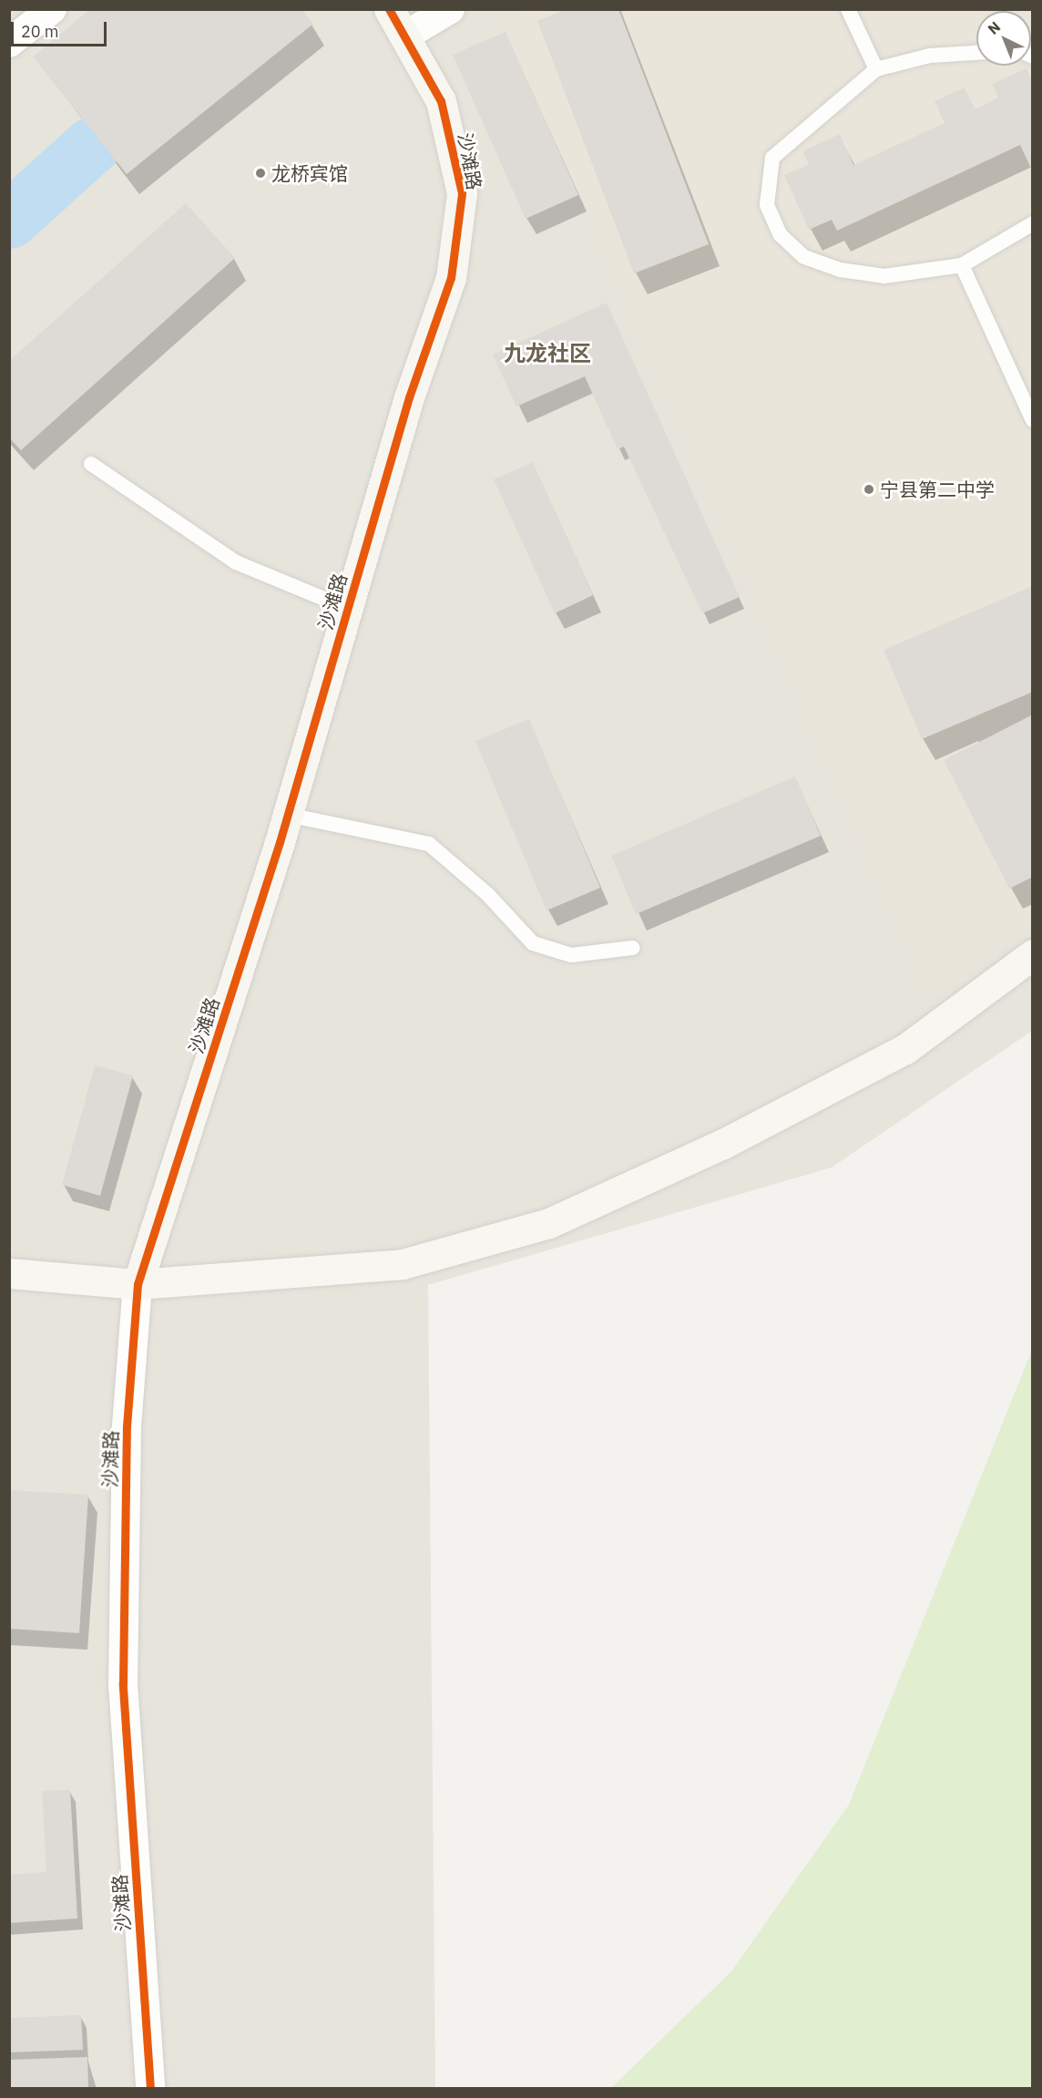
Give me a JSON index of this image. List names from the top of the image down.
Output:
{
  "streets": {
    "street": ["沙滩路"]
  },
  "districts": ["九龙社区"],
  "places": ["龙桥宾馆", "宁县第二中学"],
  "scale_bar": "20 m",
  "north": "top left"
}
